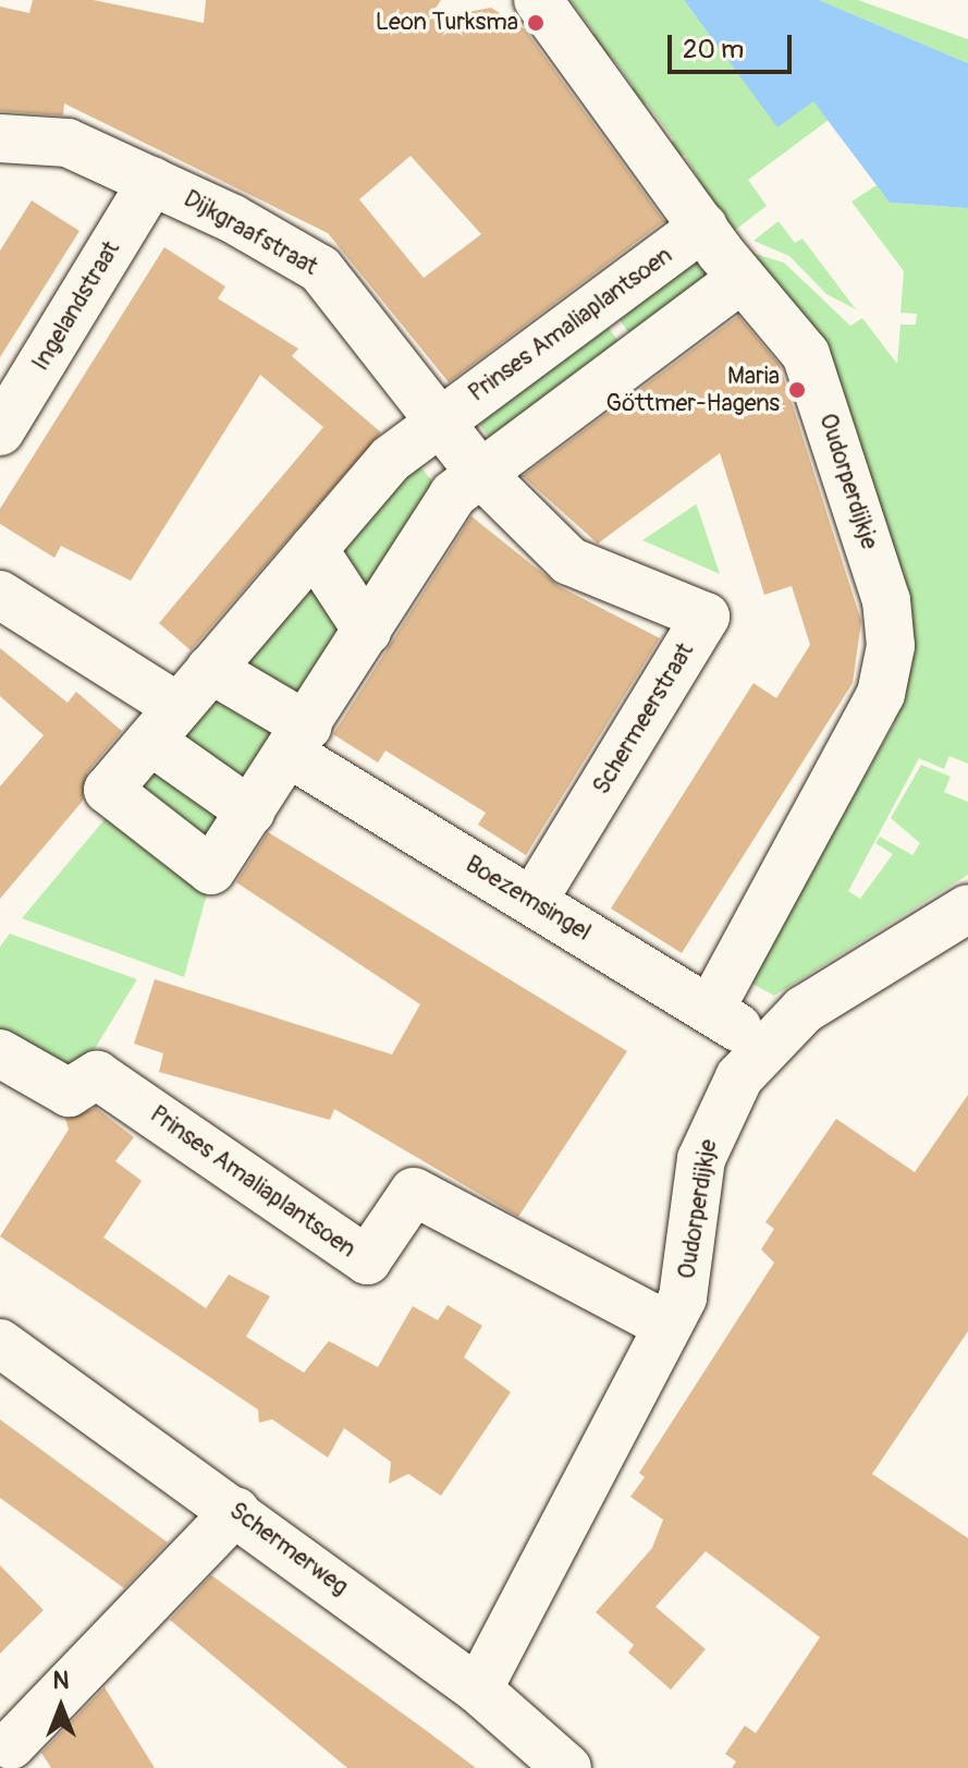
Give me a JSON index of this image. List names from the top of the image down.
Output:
{
  "streets": {
    "street": [
      "Dijkgraafstraat",
      "Ingelandstraat",
      "Prinses Amaliaplantsoen",
      "Oudorperdijkje",
      "Schermeerstraat",
      "Boezemsingel",
      "Schermerweg"
    ]
  },
  "crossings": [
    ["Dijkgraafstraat", "Ingelandstraat"],
    ["Dijkgraafstraat", "Prinses Amaliaplantsoen"],
    ["Prinses Amaliaplantsoen", "Oudorperdijkje"],
    ["Prinses Amaliaplantsoen", "Boezemsingel"],
    ["Oudorperdijkje", "Boezemsingel"],
    ["Oudorperdijkje", "Schermerweg"],
    ["Schermeerstraat", "Boezemsingel"]
  ],
  "places": ["Leon Turksma", "Maria Göttmer-Hagens"],
  "scale_bar": "20 m",
  "north": "top"
}
